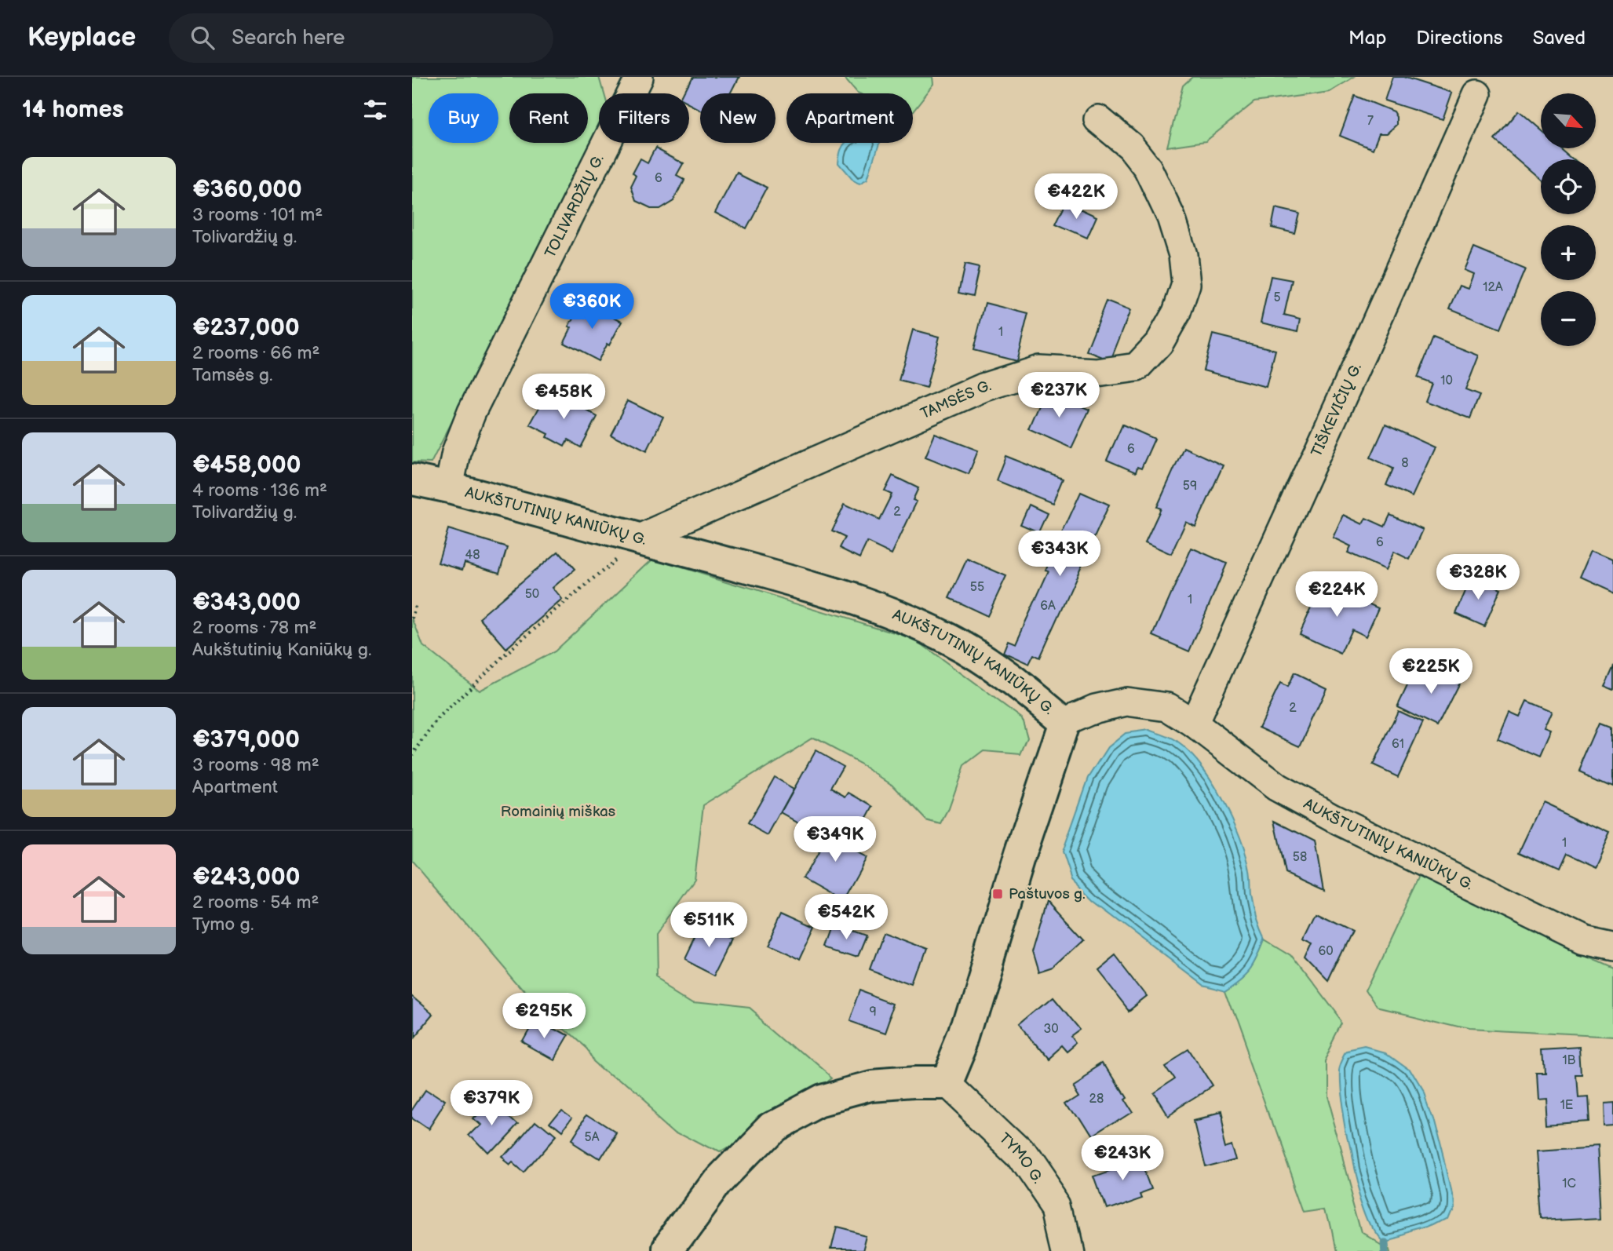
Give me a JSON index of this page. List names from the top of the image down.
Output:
{
  "streets": {
    "street": [
      "TOLIVARDŽIŲ G.",
      "TAMSĖS G.",
      "TIŠKEVIČIŲ G.",
      "AUKŠTUTINIŲ KANIŪKŲ G.",
      "TYMO G."
    ]
  },
  "crossings": [
    ["TOLIVARDŽIŲ G.", "AUKŠTUTINIŲ KANIŪKŲ G."],
    ["TAMSĖS G.", "AUKŠTUTINIŲ KANIŪKŲ G."],
    ["TIŠKEVIČIŲ G.", "AUKŠTUTINIŲ KANIŪKŲ G."]
  ],
  "parks": ["Romainių miškas"],
  "places": {
    "transit": ["Paštuvos g."]
  },
  "house_numbers": [
    "7",
    "6",
    "12A",
    "5",
    "1",
    "10",
    "6",
    "8",
    "59",
    "2",
    "6",
    "48",
    "55",
    "50",
    "1",
    "6A",
    "2",
    "61",
    "1",
    "58",
    "60",
    "9",
    "30",
    "1B",
    "28",
    "1E",
    "5A",
    "1C"
  ],
  "north": "bottom right",
  "page": {
    "header": "Keyplace",
    "search": "Search here",
    "nav": ["Map", "Directions", "Saved"],
    "heading": "14 homes",
    "map_buttons": ["+", "−"],
    "chip": [
      "Buy",
      "Rent",
      "Filters",
      "New",
      "Apartment"
    ],
    "list": [
      {
        "name": "€360,000",
        "note": "3 rooms · 101 m² · Tolivardžių g."
      },
      {
        "name": "€237,000",
        "note": "2 rooms · 66 m² · Tamsės g."
      },
      {
        "name": "€458,000",
        "note": "4 rooms · 136 m² · Tolivardžių g."
      },
      {
        "name": "€343,000",
        "note": "2 rooms · 78 m² · Aukštutinių Kaniūkų g."
      },
      {
        "name": "€379,000",
        "note": "3 rooms · 98 m² · Apartment"
      },
      {
        "name": "€243,000",
        "note": "2 rooms · 54 m² · Tymo g."
      }
    ],
    "price": [
      "€422K",
      "€360K",
      "€237K",
      "€458K",
      "€343K",
      "€328K",
      "€224K",
      "€225K",
      "€349K",
      "€542K",
      "€511K",
      "€295K",
      "€379K",
      "€243K"
    ]
  }
}
